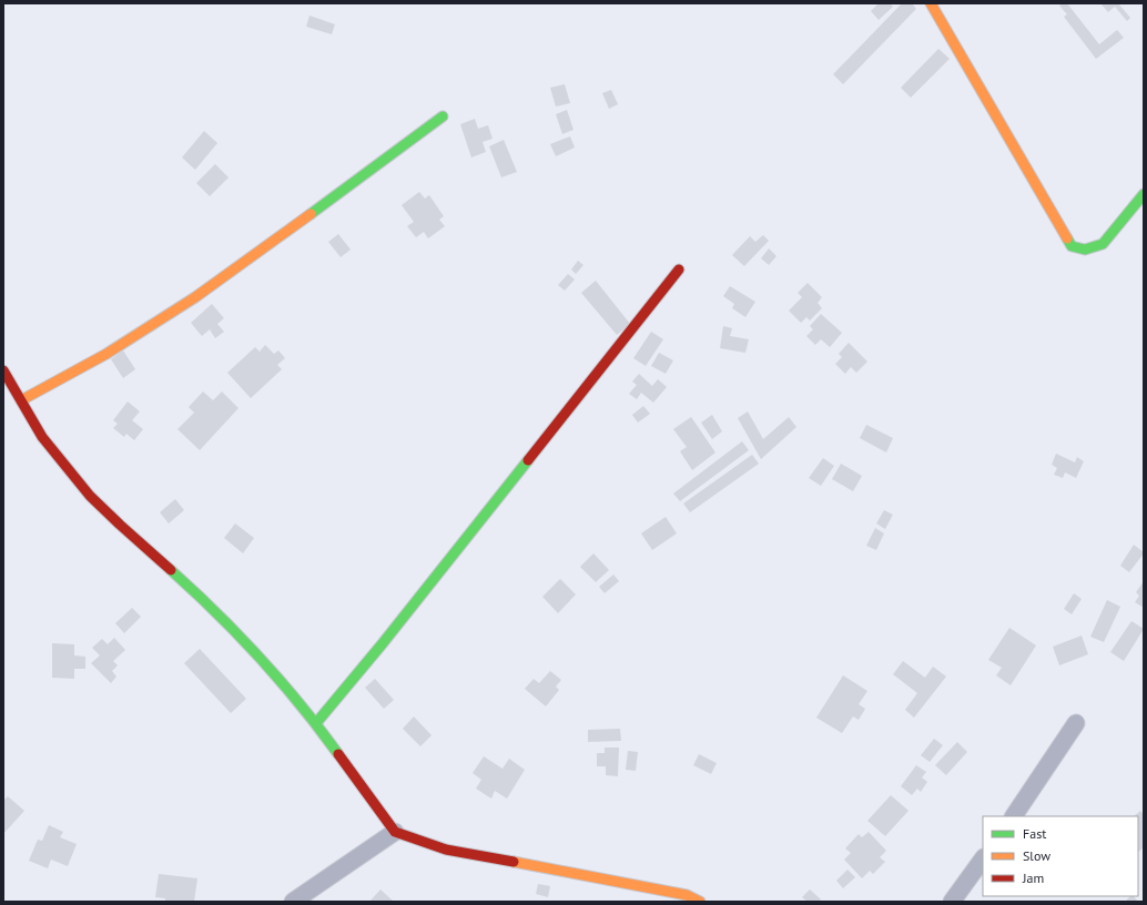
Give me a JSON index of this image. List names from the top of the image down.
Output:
{
  "legend": ["Fast", "Slow", "Jam"]
}
